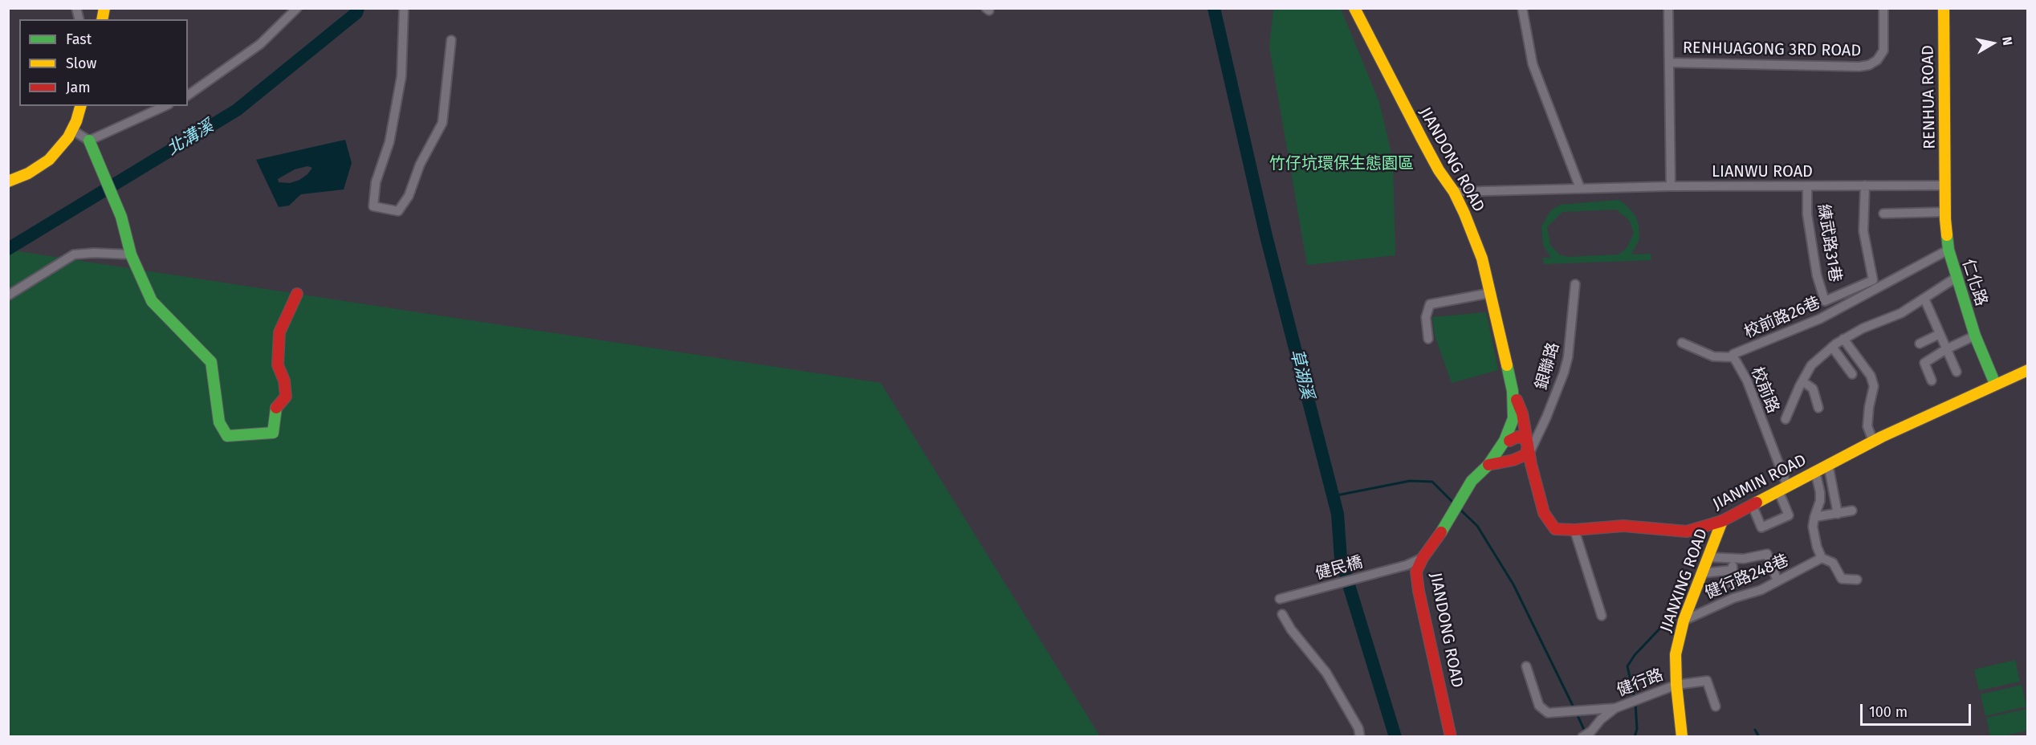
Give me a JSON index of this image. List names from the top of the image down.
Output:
{
  "streets": {
    "street": [
      "RENHUAGONG 3RD ROAD",
      "RENHUA ROAD",
      "JIANDONG ROAD",
      "LIANWU ROAD",
      "練武路31巷",
      "仁化路",
      "校前路26巷",
      "銀聯路",
      "校前路",
      "JIANMIN ROAD",
      "健民橋",
      "健行路248巷",
      "JIANXING ROAD",
      "健行路"
    ]
  },
  "crossings": [
    ["RENHUA ROAD", "LIANWU ROAD"],
    ["RENHUA ROAD", "仁化路"],
    ["JIANDONG ROAD", "LIANWU ROAD"],
    ["JIANDONG ROAD", "銀聯路"],
    ["JIANDONG ROAD", "JIANMIN ROAD"],
    ["JIANDONG ROAD", "健民橋"],
    ["LIANWU ROAD", "練武路31巷"],
    ["LIANWU ROAD", "仁化路"],
    ["仁化路", "校前路26巷"],
    ["仁化路", "JIANMIN ROAD"],
    ["校前路26巷", "校前路"],
    ["銀聯路", "JIANMIN ROAD"],
    ["校前路", "JIANMIN ROAD"],
    ["JIANMIN ROAD", "JIANXING ROAD"],
    ["健行路248巷", "JIANXING ROAD"],
    ["JIANXING ROAD", "健行路"]
  ],
  "water": ["北溝溪", "草湖溪"],
  "parks": ["竹仔坑環保生態園區"],
  "legend": ["Fast", "Slow", "Jam"],
  "scale_bar": "100 m",
  "north": "right"
}
